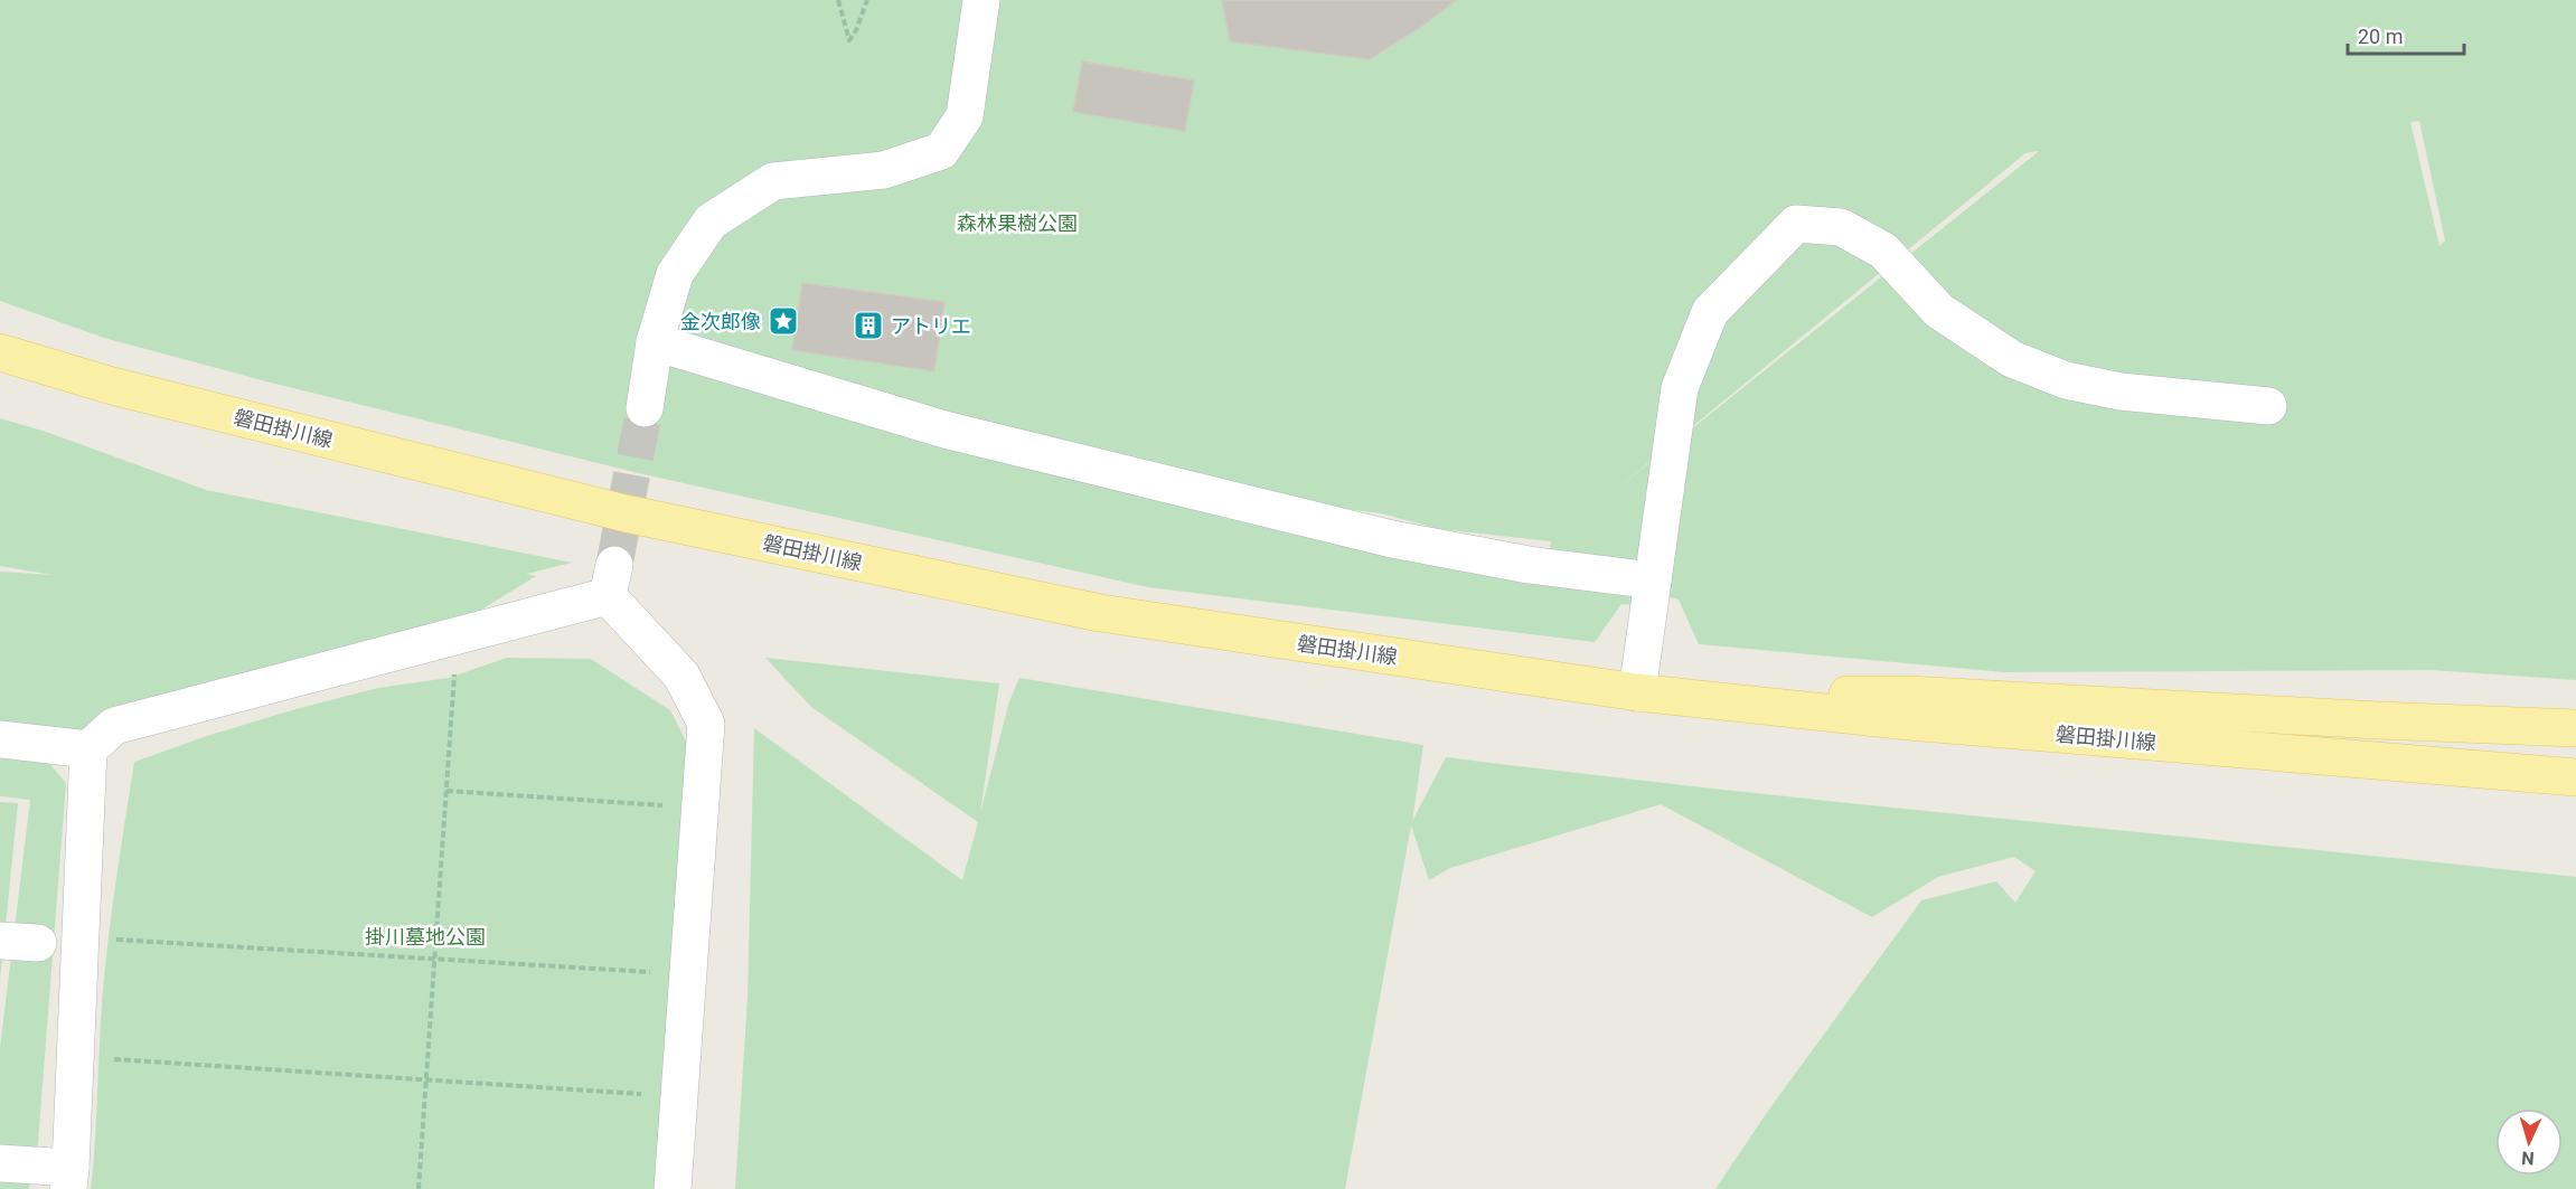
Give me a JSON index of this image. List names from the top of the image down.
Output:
{
  "streets": {
    "main road": ["磐田掛川線"]
  },
  "parks": ["森林果樹公園", "掛川墓地公園"],
  "places": {
    "place": ["金次郎像"],
    "building": ["アトリエ"]
  },
  "scale_bar": "20 m",
  "north": "bottom"
}
